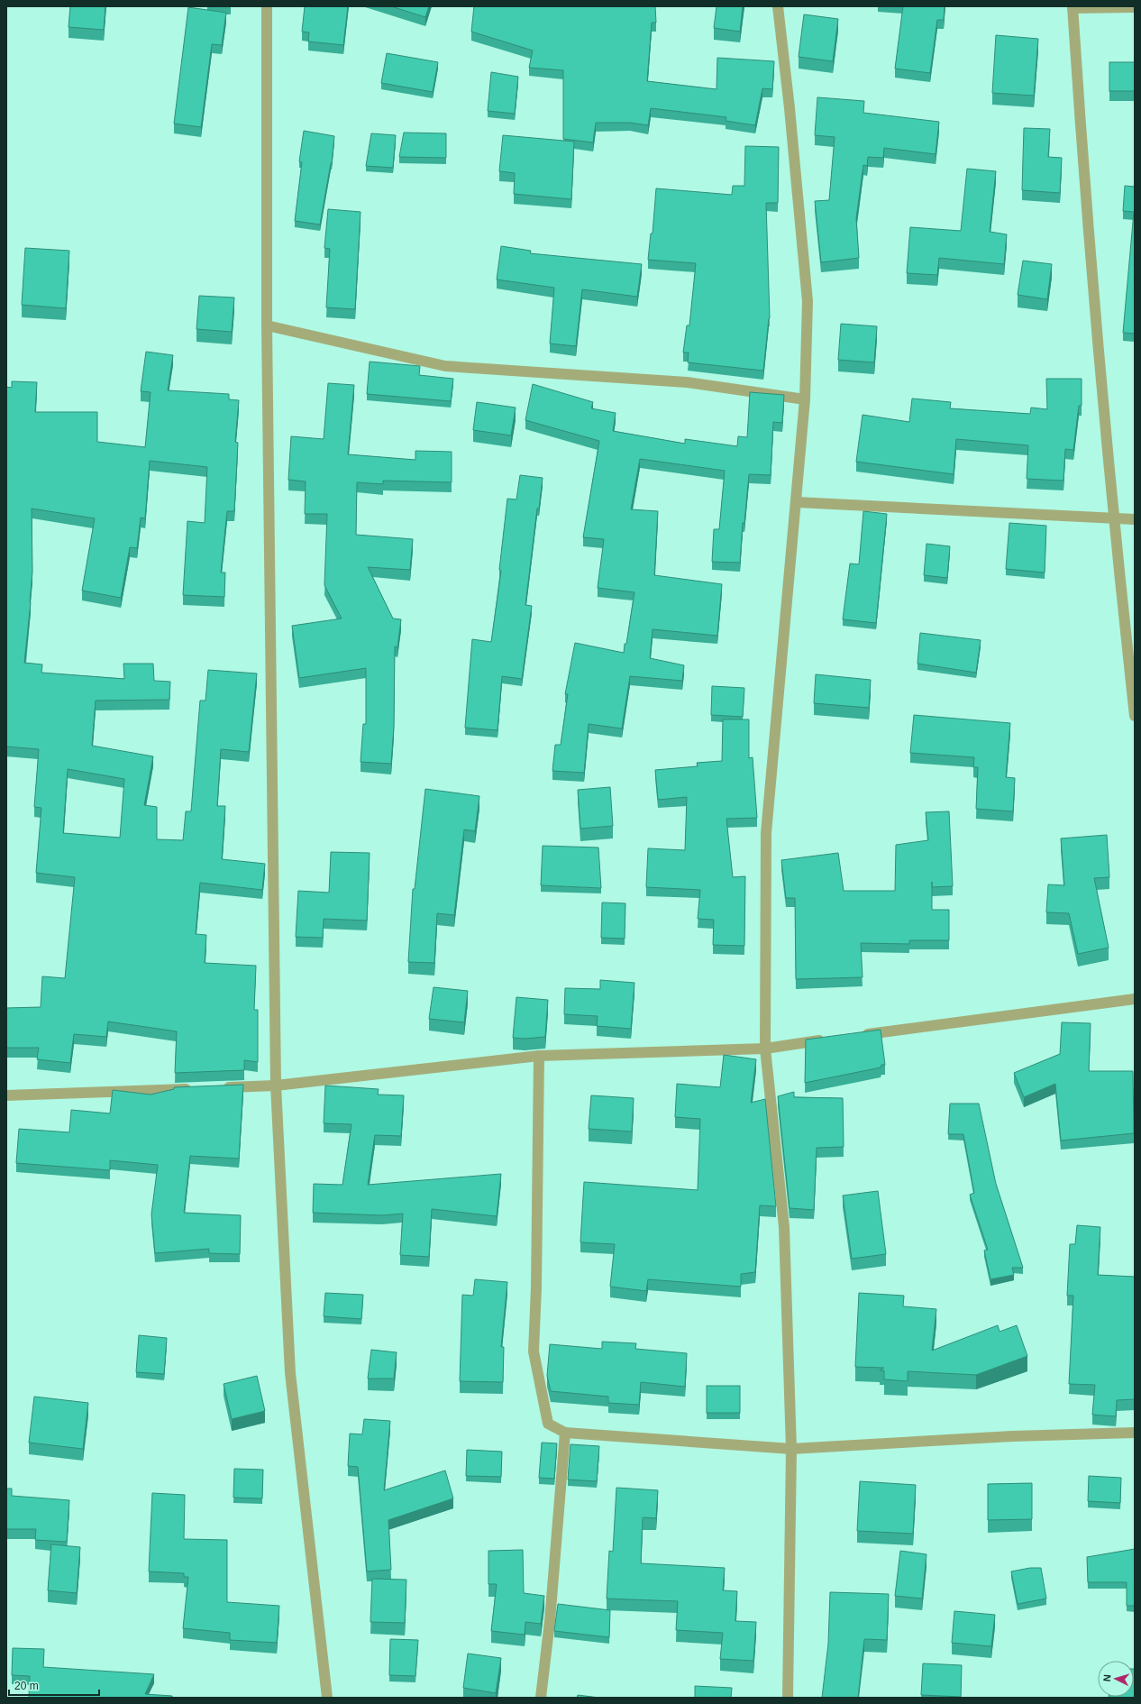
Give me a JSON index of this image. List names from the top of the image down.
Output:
{
  "scale_bar": "20 m",
  "north": "left"
}
